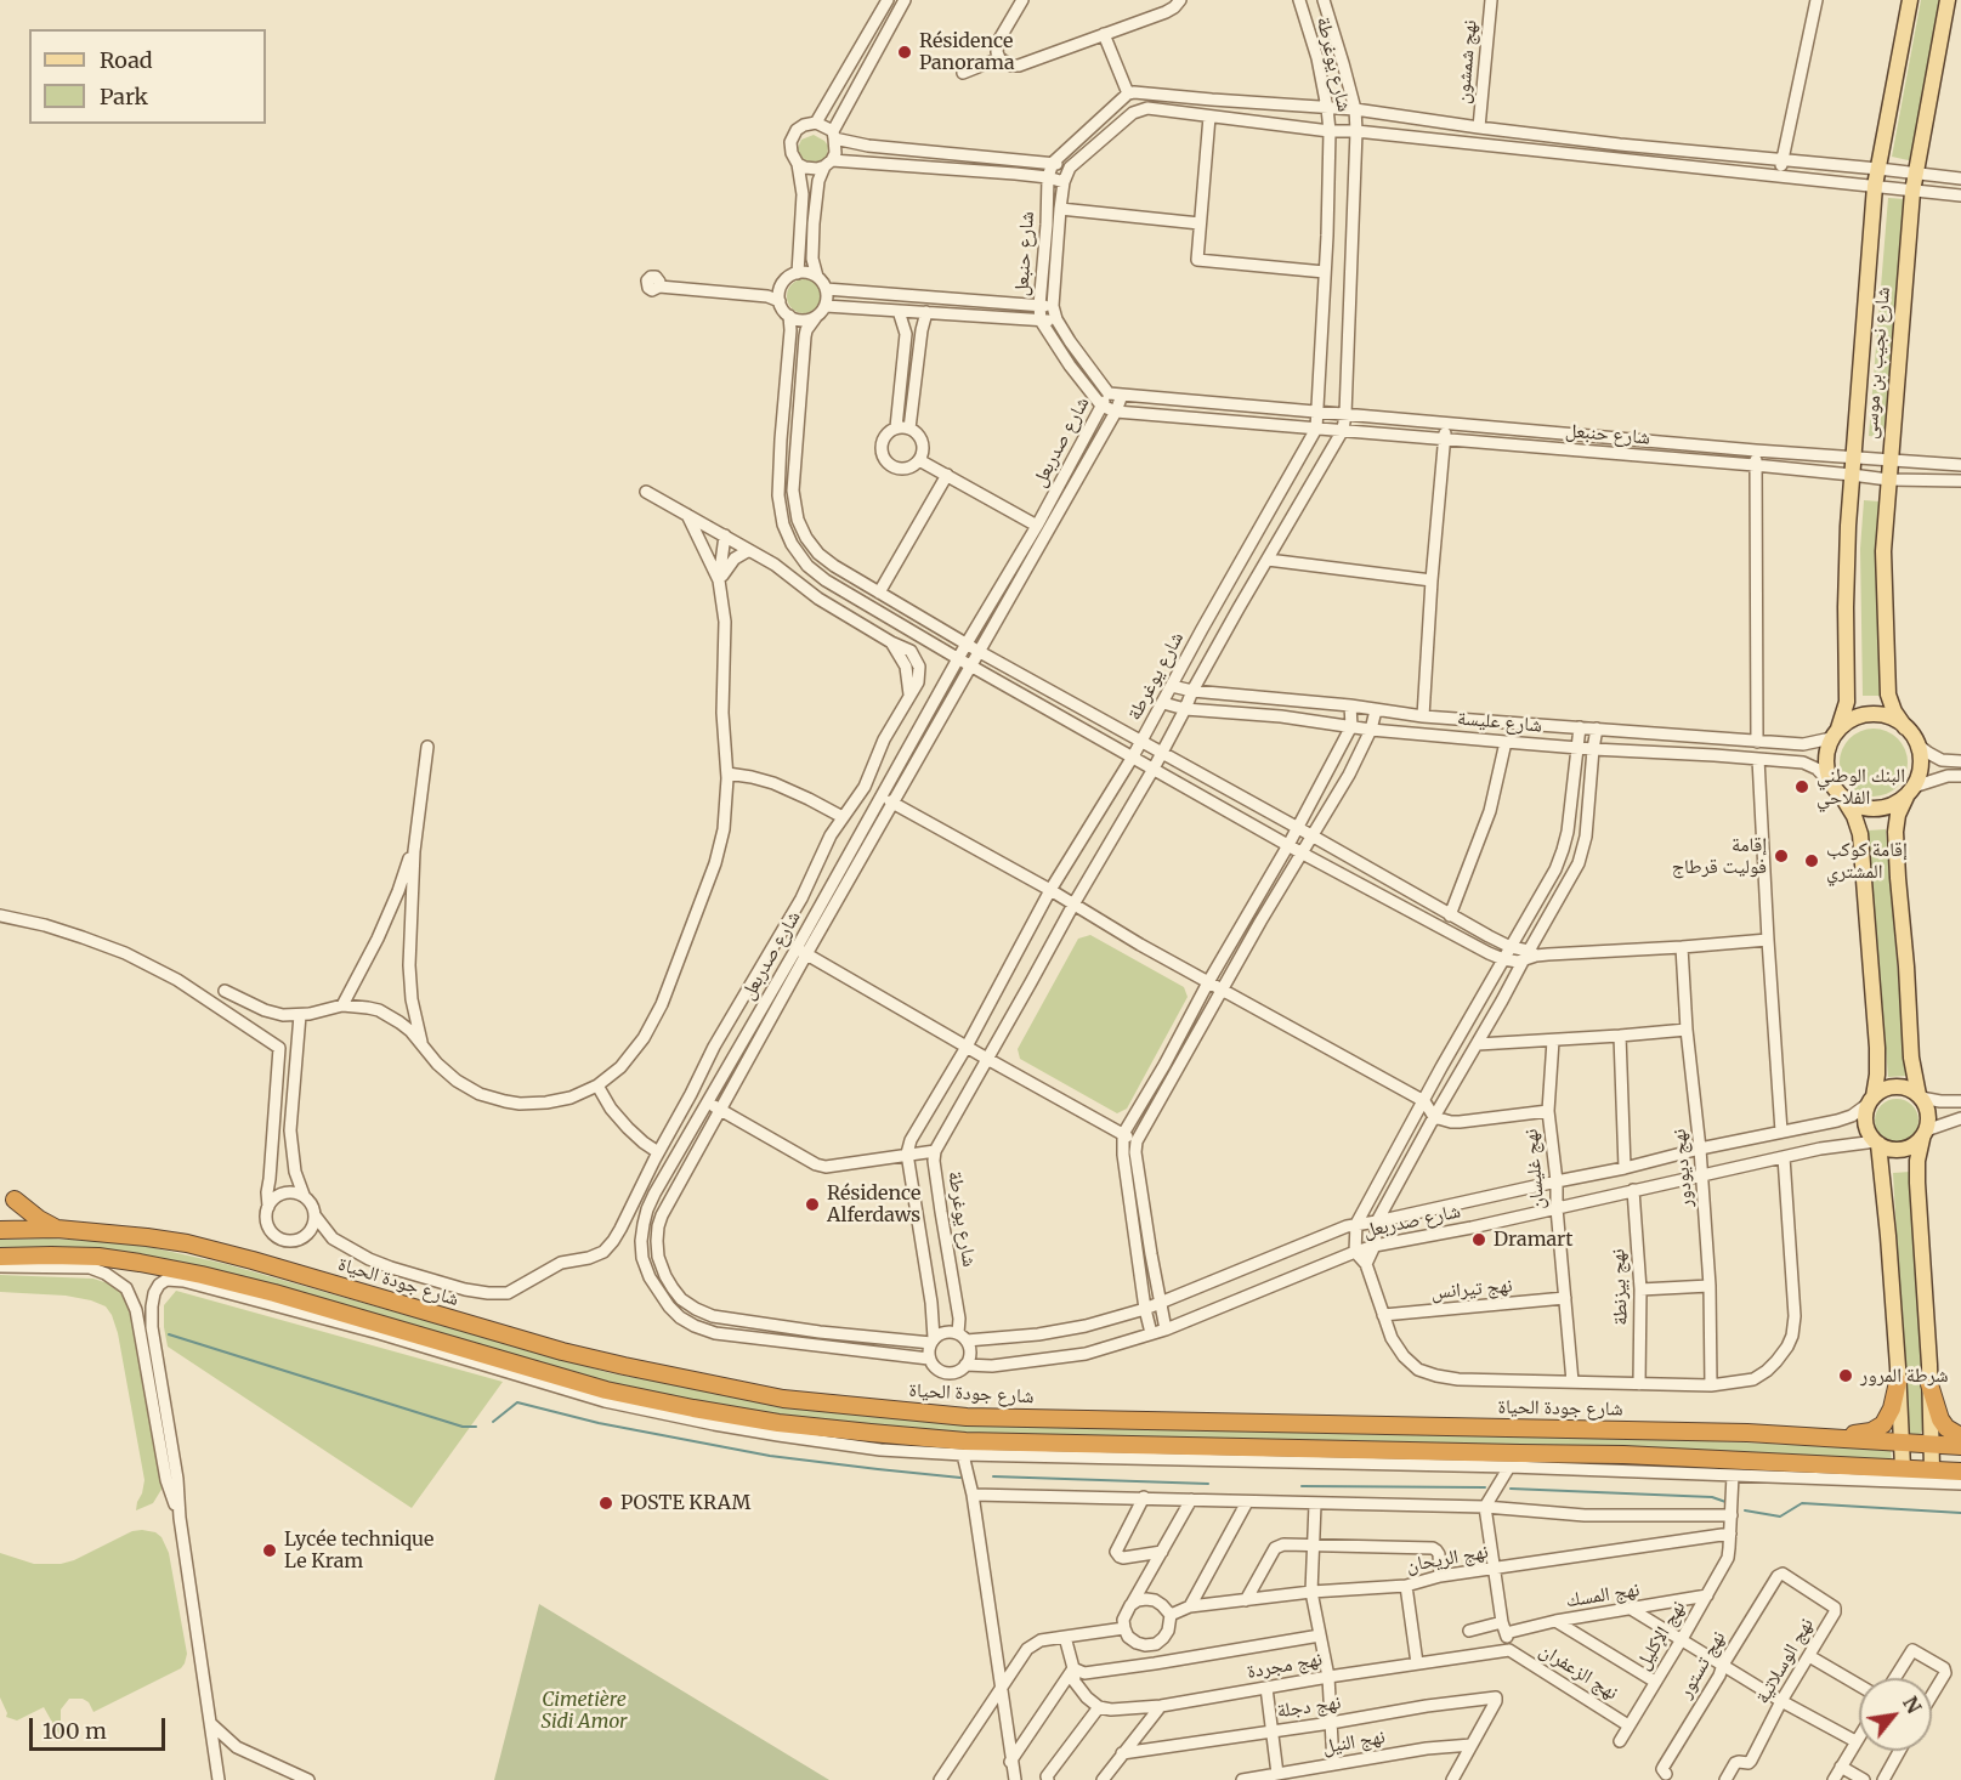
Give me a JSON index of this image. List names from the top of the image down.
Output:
{
  "streets": {
    "highway": ["شارع جودة الحياة"],
    "main road": ["شارع نجيب بن موسى"],
    "street": [
      "نهج شمشون",
      "شارع يوغرطة",
      "شارع حنبعل",
      "شارع صدربعل",
      "شارع عليسة",
      "نهج ديودور",
      "نهج غليسان",
      "نهج بيزنطة",
      "نهج تيرانس",
      "نهج الريحان",
      "نهج المسك",
      "نهج الإكليل",
      "نهج الوسلاتية",
      "نهج تستور",
      "نهج مجردة",
      "نهج الزعفران",
      "نهج دجلة",
      "نهج النيل"
    ]
  },
  "crossings": [
    ["شارع يوغرطة", "شارع حنبعل"],
    ["شارع يوغرطة", "شارع صدربعل"],
    ["شارع يوغرطة", "شارع عليسة"],
    ["شارع حنبعل", "شارع نجيب بن موسى"],
    ["شارع حنبعل", "شارع صدربعل"],
    ["شارع نجيب بن موسى", "شارع عليسة"],
    ["شارع صدربعل", "نهج ديودور"],
    ["شارع صدربعل", "نهج غليسان"],
    ["شارع صدربعل", "نهج بيزنطة"],
    ["نهج غليسان", "نهج تيرانس"],
    ["نهج الريحان", "نهج الإكليل"],
    ["نهج المسك", "نهج الإكليل"],
    ["نهج الإكليل", "نهج الزعفران"],
    ["نهج الوسلاتية", "نهج تستور"],
    ["نهج مجردة", "نهج الزعفران"],
    ["نهج دجلة", "نهج النيل"]
  ],
  "parks": ["Cimetière Sidi Amor"],
  "places": [
    "Résidence Panorama",
    "البنك الوطني الفلاحي",
    "إقامة فوليت قرطاج",
    "إقامة كوكب المشتري",
    "Résidence Alferdaws",
    "Dramart",
    "شرطة المرور",
    "POSTE KRAM",
    "Lycée technique Le Kram"
  ],
  "legend": ["Road", "Park"],
  "scale_bar": "100 m",
  "north": "top right"
}
